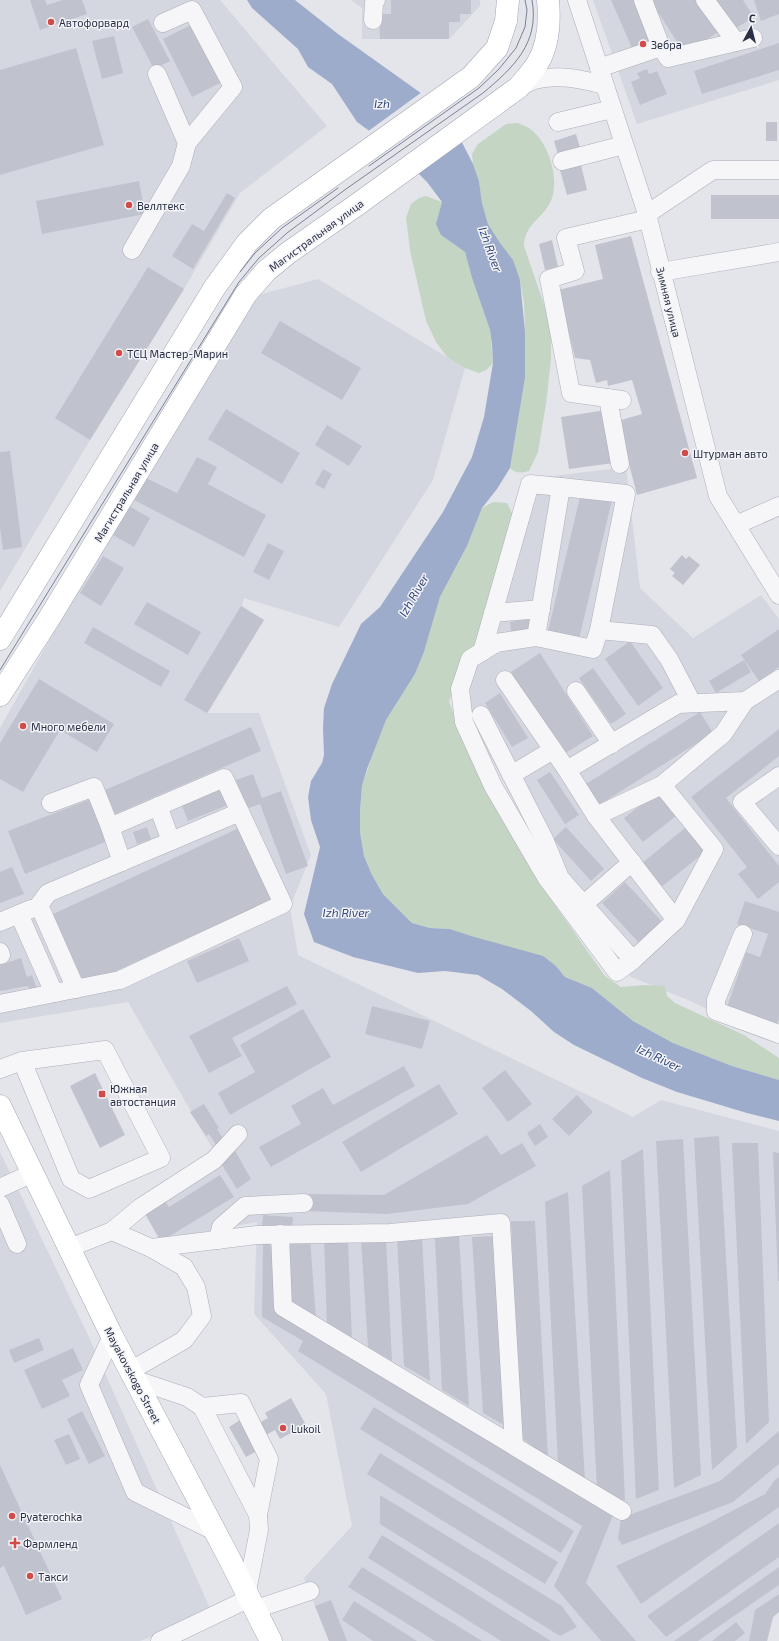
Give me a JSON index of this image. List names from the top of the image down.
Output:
{
  "streets": {
    "main road": ["Магистральная улица", "Mayakovskogo Street"],
    "street": ["Зимняя улица"]
  },
  "water": ["Izh", "Izh River"],
  "places": {
    "other": [
      "Автофорвард",
      "Зебра",
      "Веллтекс",
      "ТСЦ Мастер-Марин",
      "Штурман авто",
      "Много мебели",
      "Lukoil",
      "Pyaterochka",
      "Такси"
    ],
    "transit": ["Южная автостанция"],
    "health": ["Фармленд"]
  },
  "north": "top"
}
